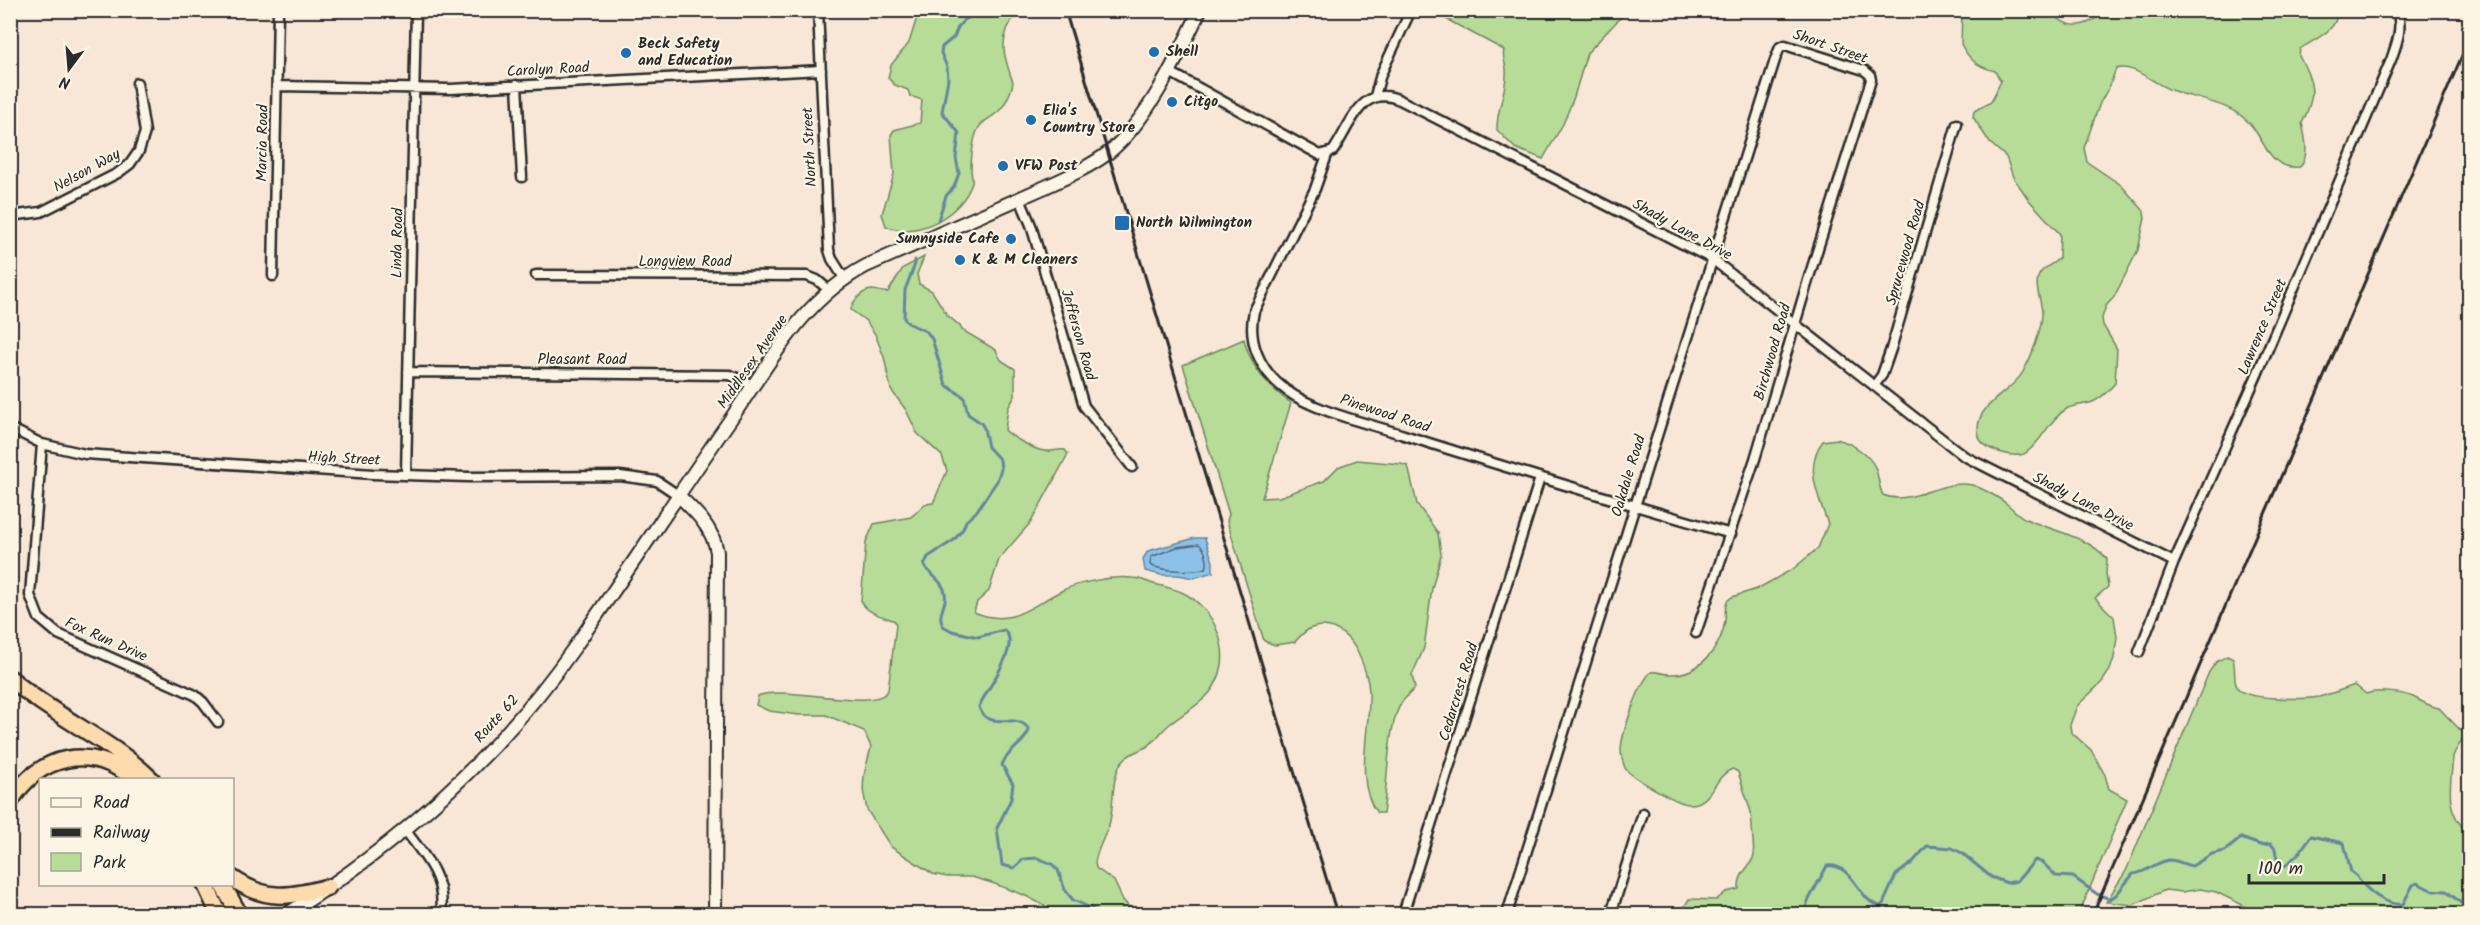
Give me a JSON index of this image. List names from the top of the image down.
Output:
{
  "streets": {
    "main road": ["Middlesex Avenue", "Route 62"],
    "street": [
      "Short Street",
      "Carolyn Road",
      "Marcia Road",
      "North Street",
      "Nelson Way",
      "Shady Lane Drive",
      "Linda Road",
      "Sprucewood Road",
      "Longview Road",
      "Lawrence Street",
      "Jefferson Road",
      "Birchwood Road",
      "Pleasant Road",
      "Pinewood Road",
      "High Street",
      "Oakdale Road",
      "Fox Run Drive",
      "Cedarcrest Road"
    ]
  },
  "crossings": [
    ["Short Street", "Birchwood Road"],
    ["Short Street", "Oakdale Road"],
    ["Carolyn Road", "Marcia Road"],
    ["Carolyn Road", "North Street"],
    ["Carolyn Road", "Linda Road"],
    ["North Street", "Middlesex Avenue"],
    ["Shady Lane Drive", "Sprucewood Road"],
    ["Shady Lane Drive", "Lawrence Street"],
    ["Shady Lane Drive", "Birchwood Road"],
    ["Shady Lane Drive", "Oakdale Road"],
    ["Linda Road", "Pleasant Road"],
    ["Linda Road", "High Street"],
    ["Longview Road", "Middlesex Avenue"],
    ["Jefferson Road", "Middlesex Avenue"],
    ["Birchwood Road", "Pinewood Road"],
    ["Pleasant Road", "Middlesex Avenue"],
    ["Middlesex Avenue", "High Street"],
    ["Middlesex Avenue", "Route 62"],
    ["Pinewood Road", "Oakdale Road"],
    ["Pinewood Road", "Cedarcrest Road"],
    ["High Street", "Fox Run Drive"],
    ["High Street", "Route 62"]
  ],
  "places": {
    "other": [
      "Shell",
      "Beck Safety and Education",
      "Citgo",
      "Elia's Country Store",
      "VFW Post",
      "Sunnyside Cafe",
      "K & M Cleaners"
    ],
    "transit": ["North Wilmington"]
  },
  "legend": ["Road", "Railway", "Park"],
  "scale_bar": "100 m",
  "north": "bottom"
}
